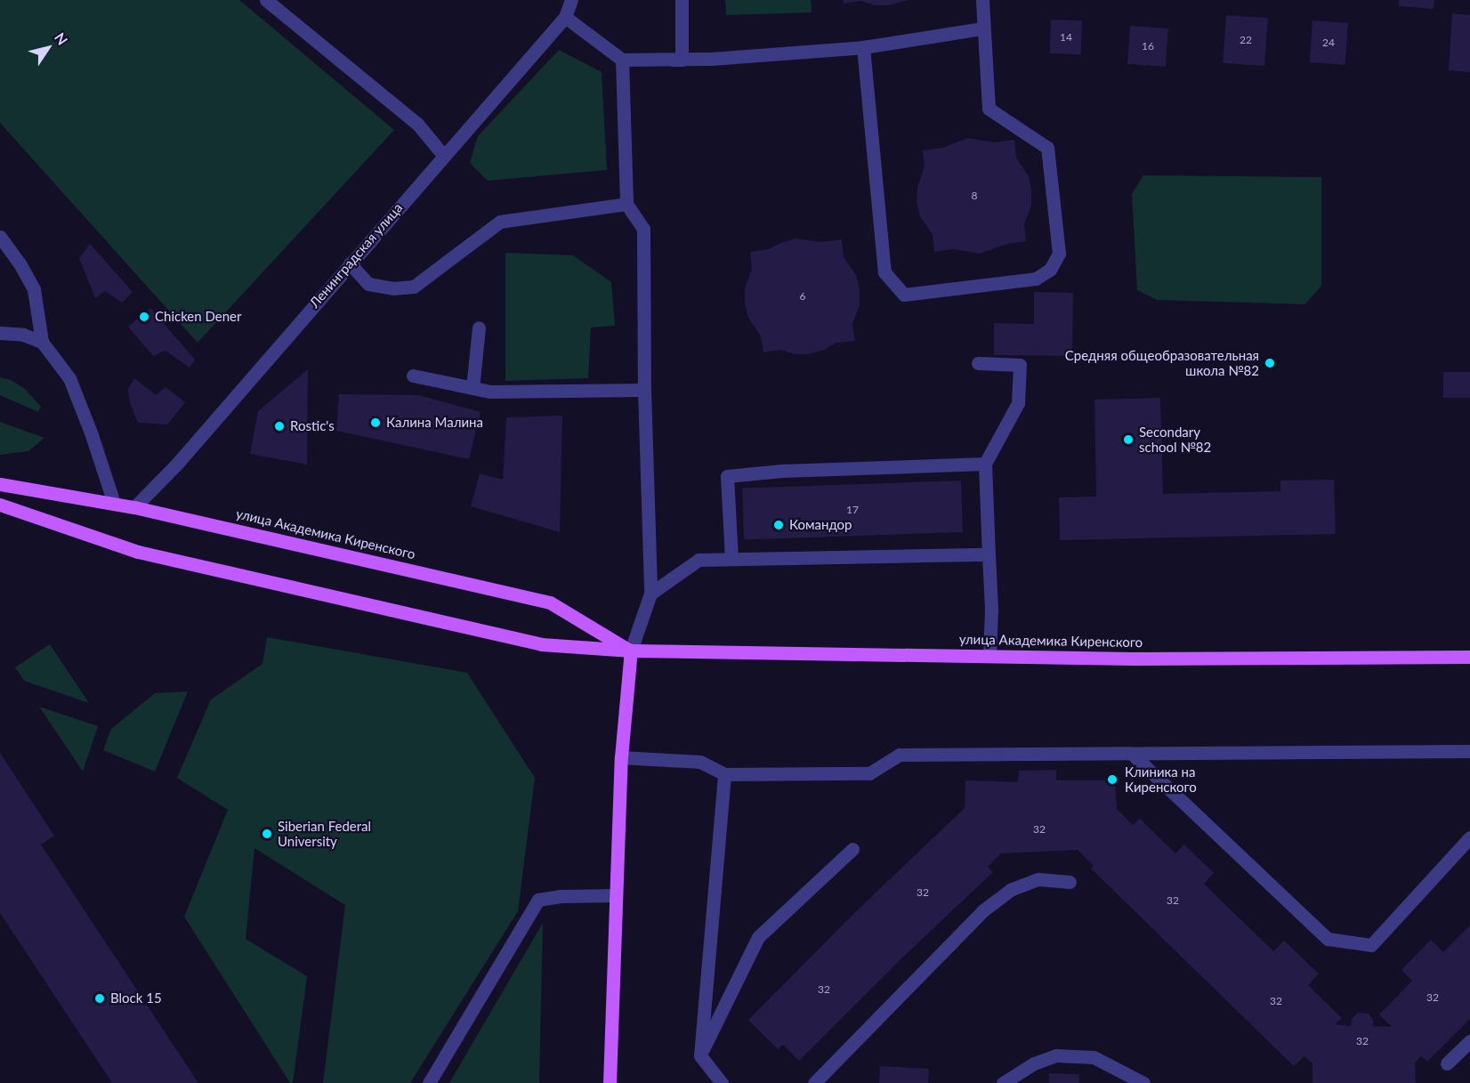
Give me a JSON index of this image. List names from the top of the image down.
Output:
{
  "streets": {
    "main road": ["улица Академика Киренского"],
    "street": ["Ленинградская улица"]
  },
  "crossings": [
    ["Ленинградская улица", "улица Академика Киренского"]
  ],
  "places": [
    "Chicken Dener",
    "Средняя общеобразовательная школа №82",
    "Калина Малина",
    "Rostic's",
    "Secondary school №82",
    "Командор",
    "Клиника на Киренского",
    "Siberian Federal University",
    "Block 15"
  ],
  "house_numbers": [
    "14",
    "22",
    "24",
    "16",
    "8",
    "6",
    "17",
    "32",
    "32",
    "32",
    "32",
    "32",
    "32",
    "32"
  ],
  "north": "top right"
}
